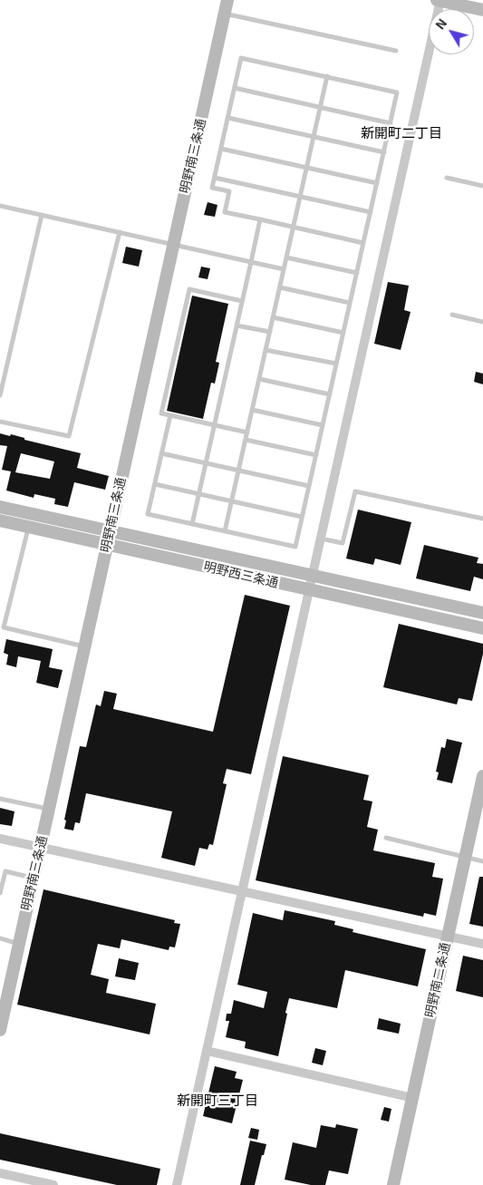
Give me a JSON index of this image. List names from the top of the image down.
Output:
{
  "streets": {
    "street": ["明野南三条通", "明野西三条通", "明野南二条通"]
  },
  "crossings": [
    ["明野南三条通", "明野西三条通"]
  ],
  "districts": ["新開町二丁目", "新開町三丁目"],
  "north": "top left"
}
